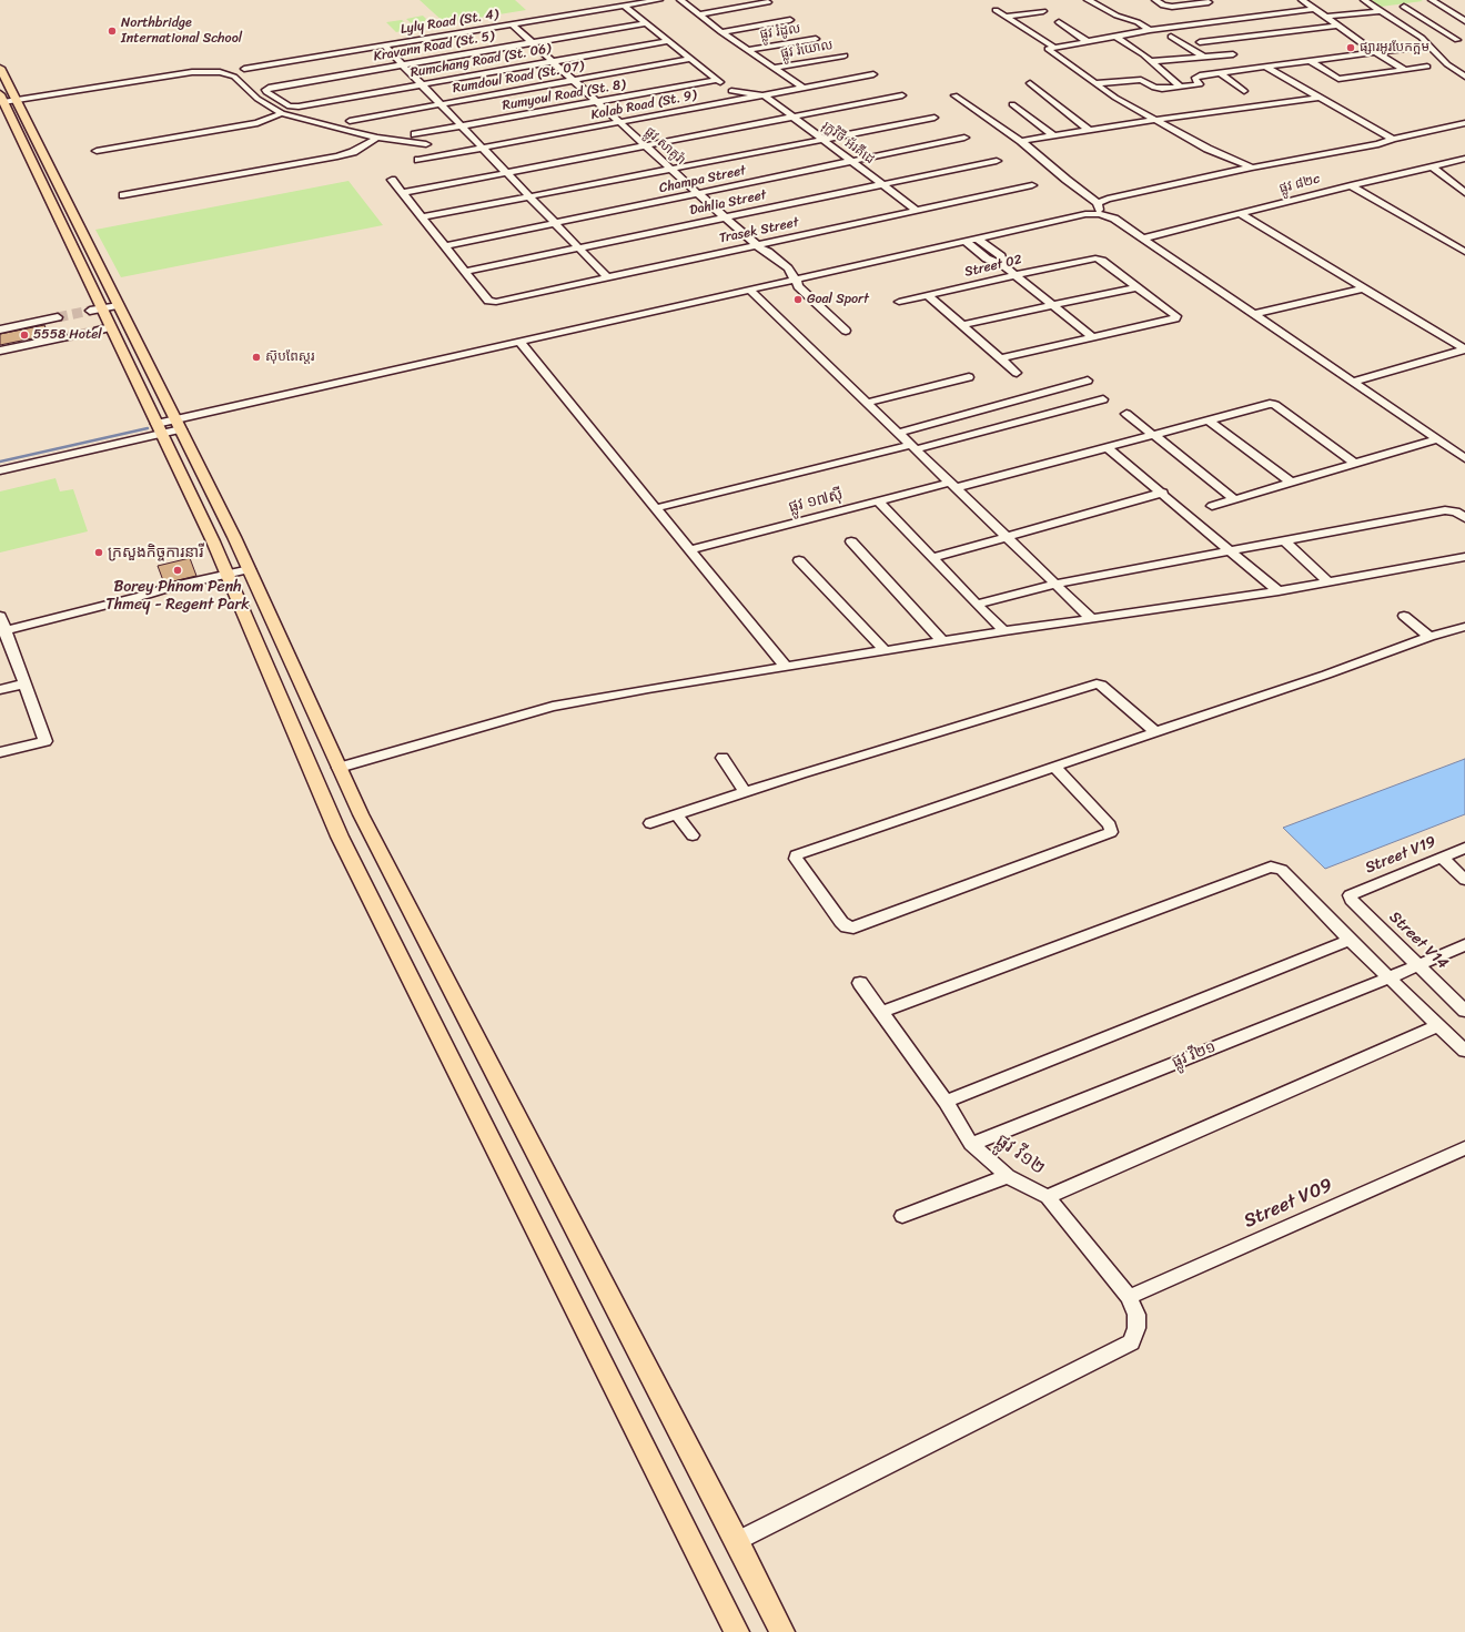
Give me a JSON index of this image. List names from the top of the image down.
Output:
{
  "streets": {
    "street": [
      "Lyly Road (St. 4)",
      "ផ្លូវ រំដូល",
      "Kravann Road (St. 5)",
      "ផ្លូវ រំយោល",
      "Rumchang Road (St. 06)",
      "Rumdoul Road (St. 07)",
      "Rumyoul Road (St. 8)",
      "Kolab Road (St. 9)",
      "រុក្ខវិថី អ័រគីដេ",
      "ផ្លូវ សាគូរ៉ា",
      "Champa Street",
      "ផ្លូវ ៨២c",
      "Dahlia Street",
      "Trasek Street",
      "Street 02",
      "ផ្លូវ ១៧ស៊ី",
      "Street V19",
      "Street V14",
      "ផ្លូវ វី២១",
      "ផ្លូវ វី១២",
      "Street V09"
    ]
  },
  "crossings": [
    ["Lyly Road (St. 4)", "ផ្លូវ សាគូរ៉ា"],
    ["Kravann Road (St. 5)", "Rumchang Road (St. 06)"],
    ["Kravann Road (St. 5)", "ផ្លូវ សាគូរ៉ា"],
    ["Rumchang Road (St. 06)", "ផ្លូវ សាគូរ៉ា"],
    ["Rumdoul Road (St. 07)", "ផ្លូវ សាគូរ៉ា"],
    ["Rumyoul Road (St. 8)", "ផ្លូវ សាគូរ៉ា"],
    ["Kolab Road (St. 9)", "រុក្ខវិថី អ័រគីដេ"],
    ["Kolab Road (St. 9)", "ផ្លូវ សាគូរ៉ា"],
    ["រុក្ខវិថី អ័រគីដេ", "Champa Street"],
    ["រុក្ខវិថី អ័រគីដេ", "Dahlia Street"],
    ["រុក្ខវិថី អ័រគីដេ", "Trasek Street"],
    ["ផ្លូវ សាគូរ៉ា", "Champa Street"],
    ["ផ្លូវ សាគូរ៉ា", "Dahlia Street"],
    ["ផ្លូវ សាគូរ៉ា", "Trasek Street"],
    ["Dahlia Street", "Trasek Street"],
    ["Street V19", "Street V14"],
    ["Street V14", "ផ្លូវ វី២១"],
    ["ផ្លូវ វី២១", "ផ្លូវ វី១២"]
  ],
  "places": [
    "Northbridge International School",
    "ផ្សារអូរបែកក្អម",
    "Goal Sport",
    "5558 Hotel",
    "ស៊ុបពែស្តរ",
    "ក្រសួងកិច្ចការនារី",
    "Borey Phnom Penh Thmey - Regent Park"
  ]
}
